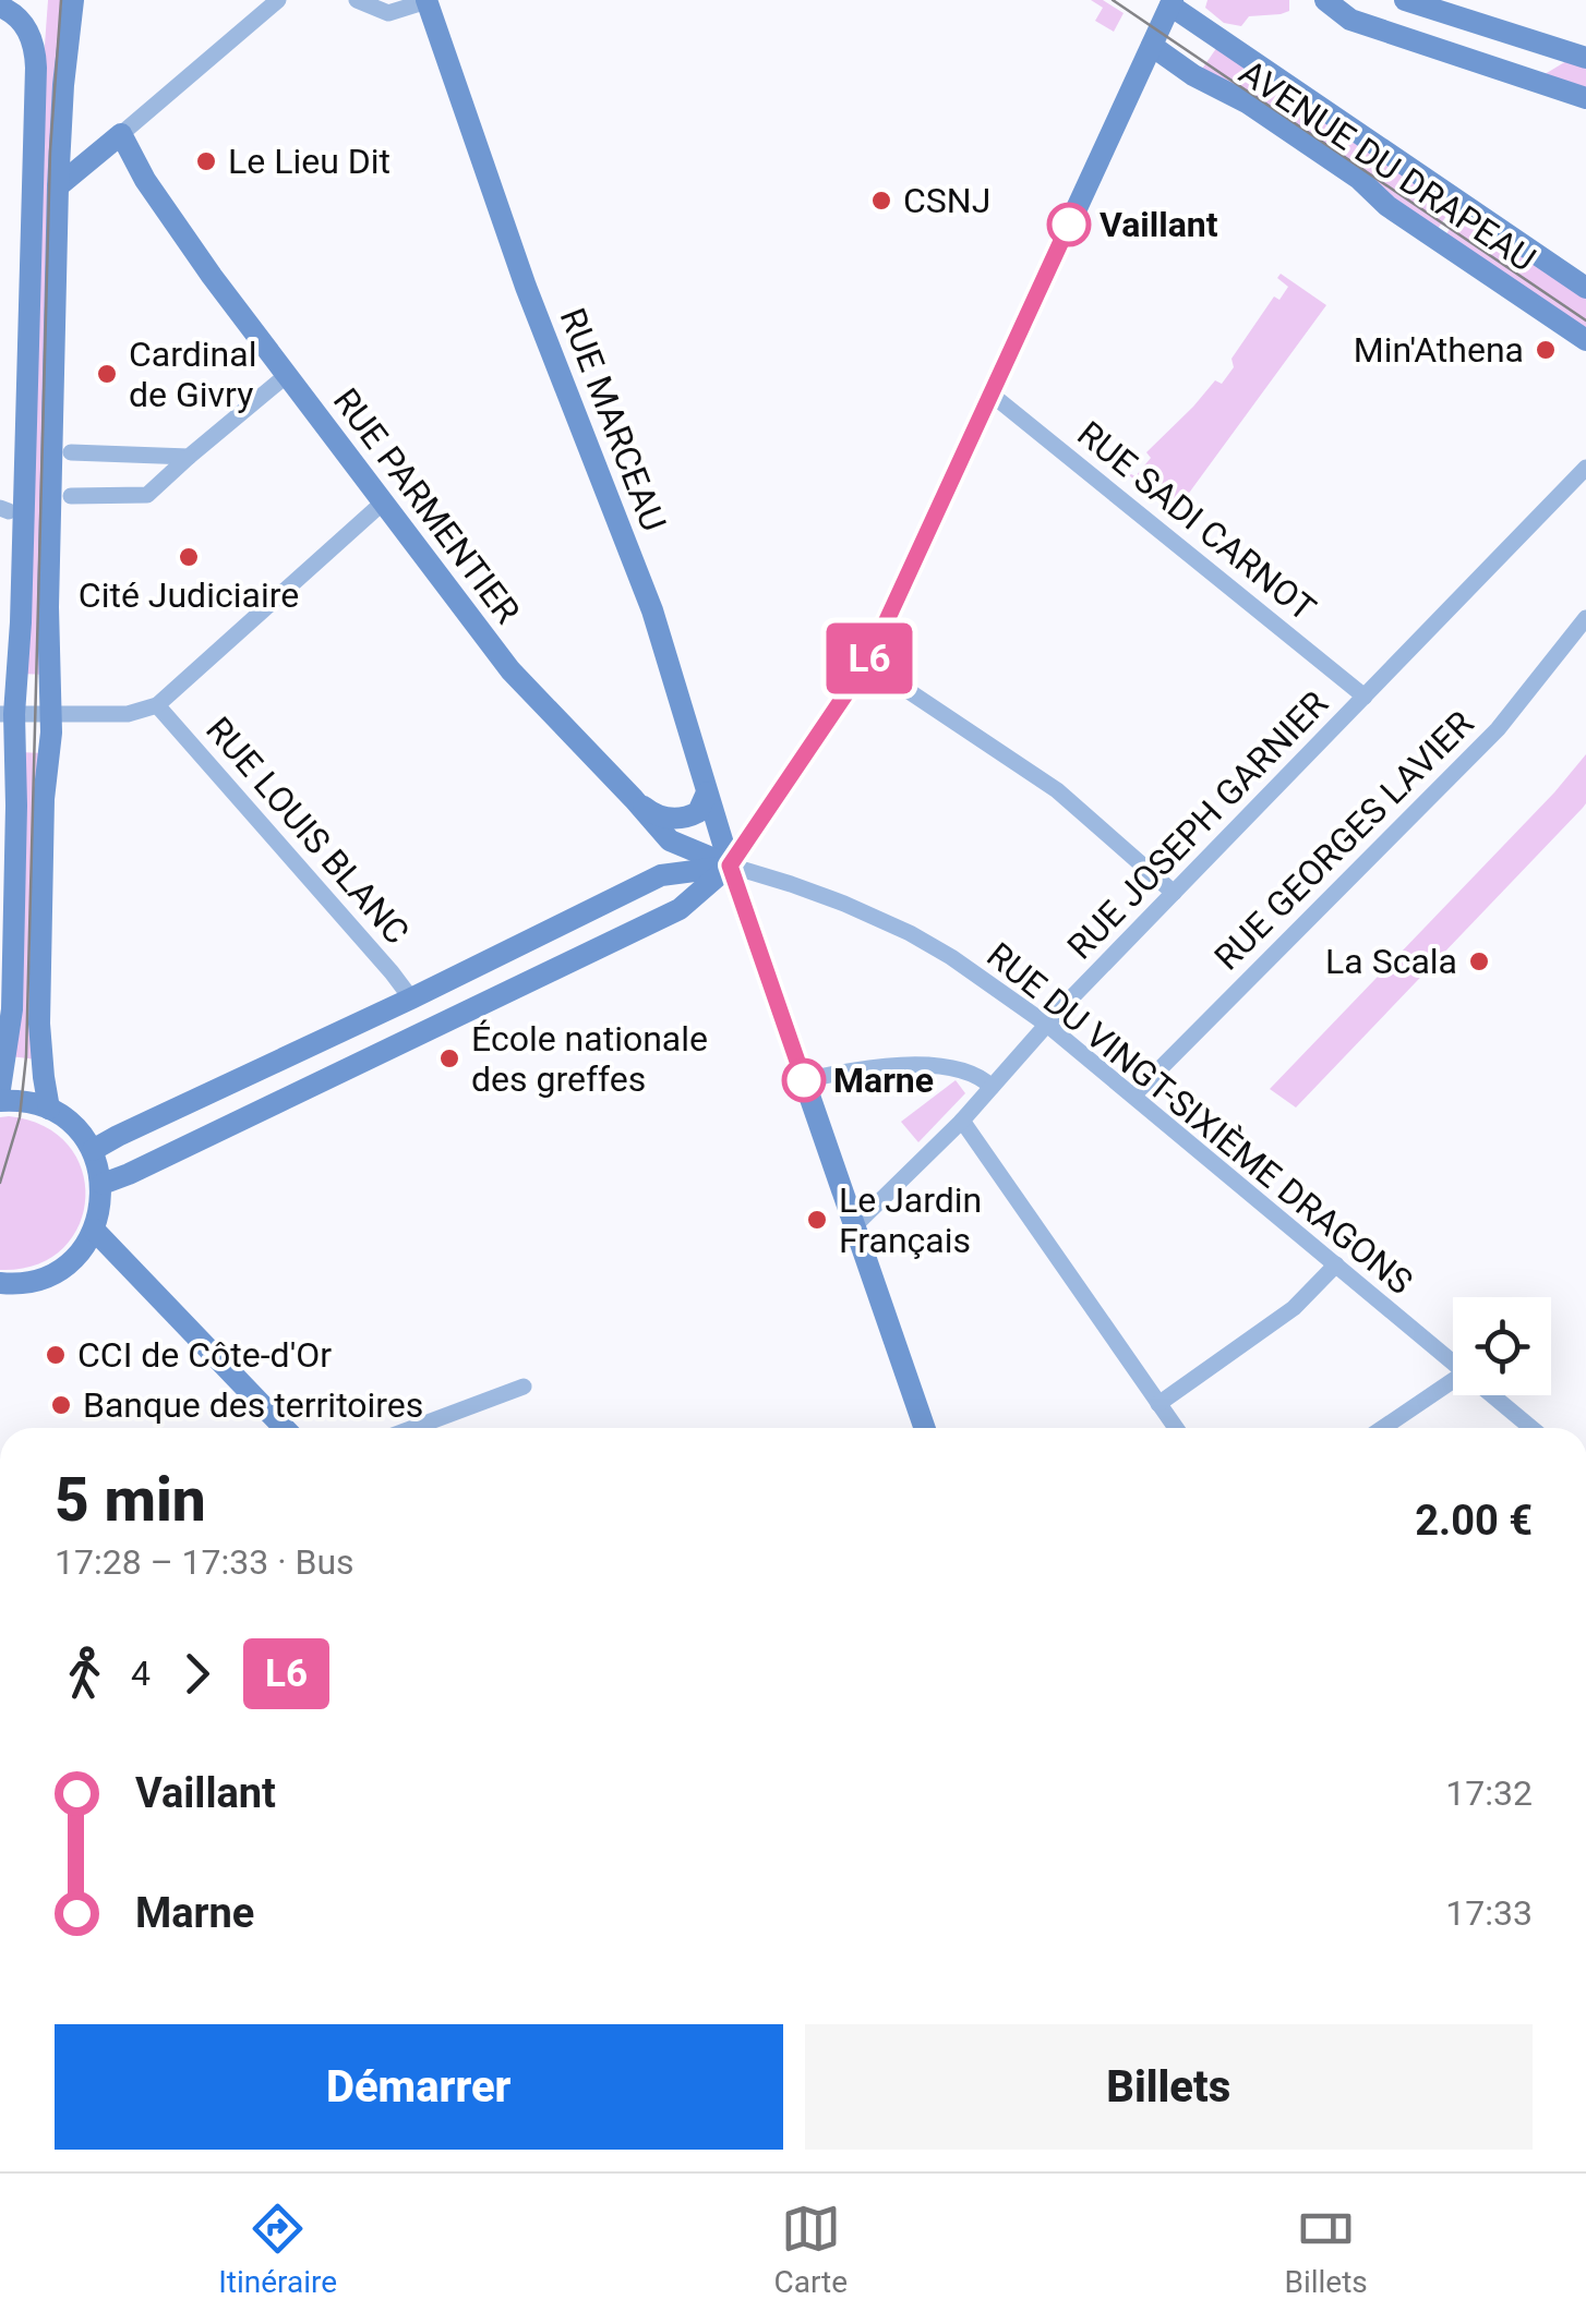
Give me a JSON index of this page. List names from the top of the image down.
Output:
{
  "streets": {
    "main road": ["AVENUE DU DRAPEAU", "RUE MARCEAU", "RUE PARMENTIER"],
    "street": [
      "RUE SADI CARNOT",
      "RUE JOSEPH GARNIER",
      "RUE LOUIS BLANC",
      "RUE GEORGES LAVIER",
      "RUE DU VINGT-SIXIÈME DRAGONS"
    ]
  },
  "crossings": [
    ["RUE MARCEAU", "RUE PARMENTIER"],
    ["RUE MARCEAU", "RUE JOSEPH GARNIER"],
    ["RUE MARCEAU", "RUE DU VINGT-SIXIÈME DRAGONS"],
    ["RUE PARMENTIER", "RUE DU VINGT-SIXIÈME DRAGONS"],
    ["RUE SADI CARNOT", "RUE JOSEPH GARNIER"],
    ["RUE JOSEPH GARNIER", "RUE DU VINGT-SIXIÈME DRAGONS"],
    ["RUE GEORGES LAVIER", "RUE DU VINGT-SIXIÈME DRAGONS"]
  ],
  "places": [
    "Le Lieu Dit",
    "CSNJ",
    "Vaillant",
    "Min'Athena",
    "Cardinal de Givry",
    "Cité Judiciaire",
    "La Scala",
    "École nationale des greffes",
    "Marne",
    "Le Jardin Français",
    "CCI de Côte-d'Or",
    "Banque des territoires"
  ],
  "lines": ["bus line L6"],
  "page": {
    "on_map": "L6",
    "heading": ["5 min", "17:28 – 17:33 · Bus", "2.00 €"],
    "legs": ["4", "L6"],
    "list": [
      {
        "name": "Vaillant",
        "value": "17:32"
      },
      {
        "name": "Marne",
        "value": "17:33"
      }
    ],
    "buttons": ["Démarrer", "Billets"],
    "tabs": ["Itinéraire", "Carte", "Billets"]
  }
}
